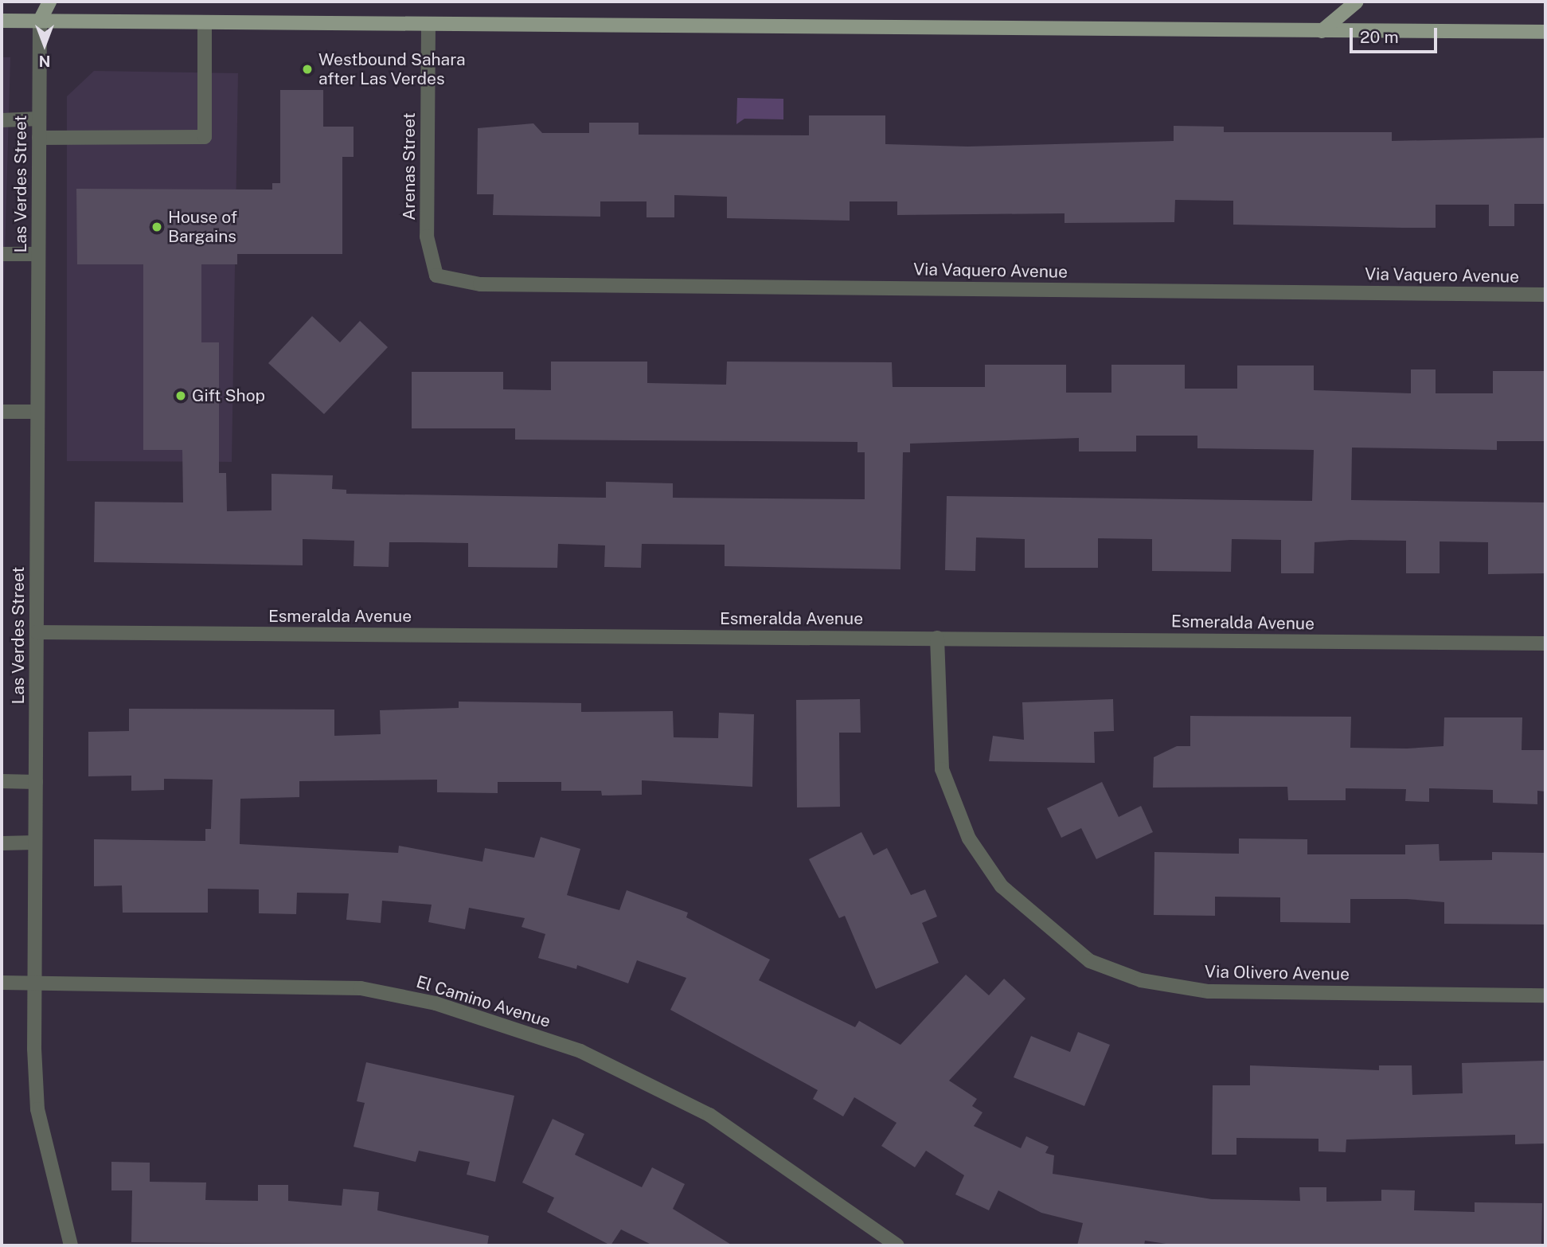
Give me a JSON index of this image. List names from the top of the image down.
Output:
{
  "streets": {
    "street": [
      "Arenas Street",
      "Las Verdes Street",
      "Via Vaquero Avenue",
      "Esmeralda Avenue",
      "Via Olivero Avenue",
      "El Camino Avenue"
    ]
  },
  "crossings": [
    ["Arenas Street", "Via Vaquero Avenue"],
    ["Las Verdes Street", "Esmeralda Avenue"],
    ["Las Verdes Street", "El Camino Avenue"],
    ["Esmeralda Avenue", "Via Olivero Avenue"]
  ],
  "places": ["Westbound Sahara after Las Verdes", "House of Bargains", "Gift Shop"],
  "scale_bar": "20 m",
  "north": "bottom"
}
